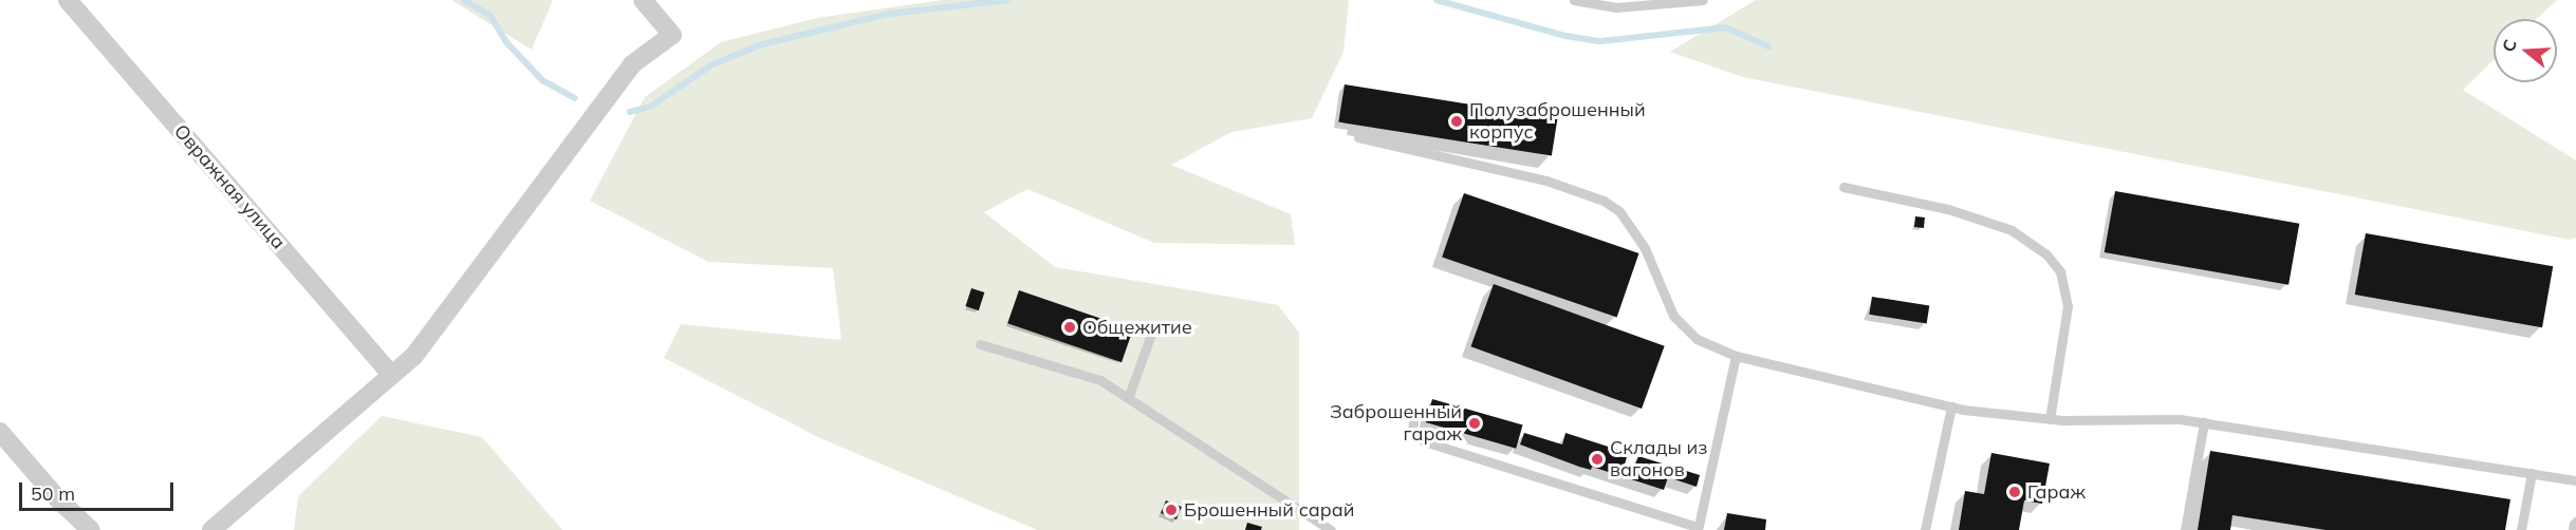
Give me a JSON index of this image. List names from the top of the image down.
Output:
{
  "streets": {
    "street": ["Овражная улица"]
  },
  "places": [
    "Полузаброшенный корпус",
    "Общежитие",
    "Заброшенный гараж",
    "Склады из вагонов",
    "Гараж",
    "Брошенный сарай"
  ],
  "scale_bar": "50 m",
  "north": "left"
}
